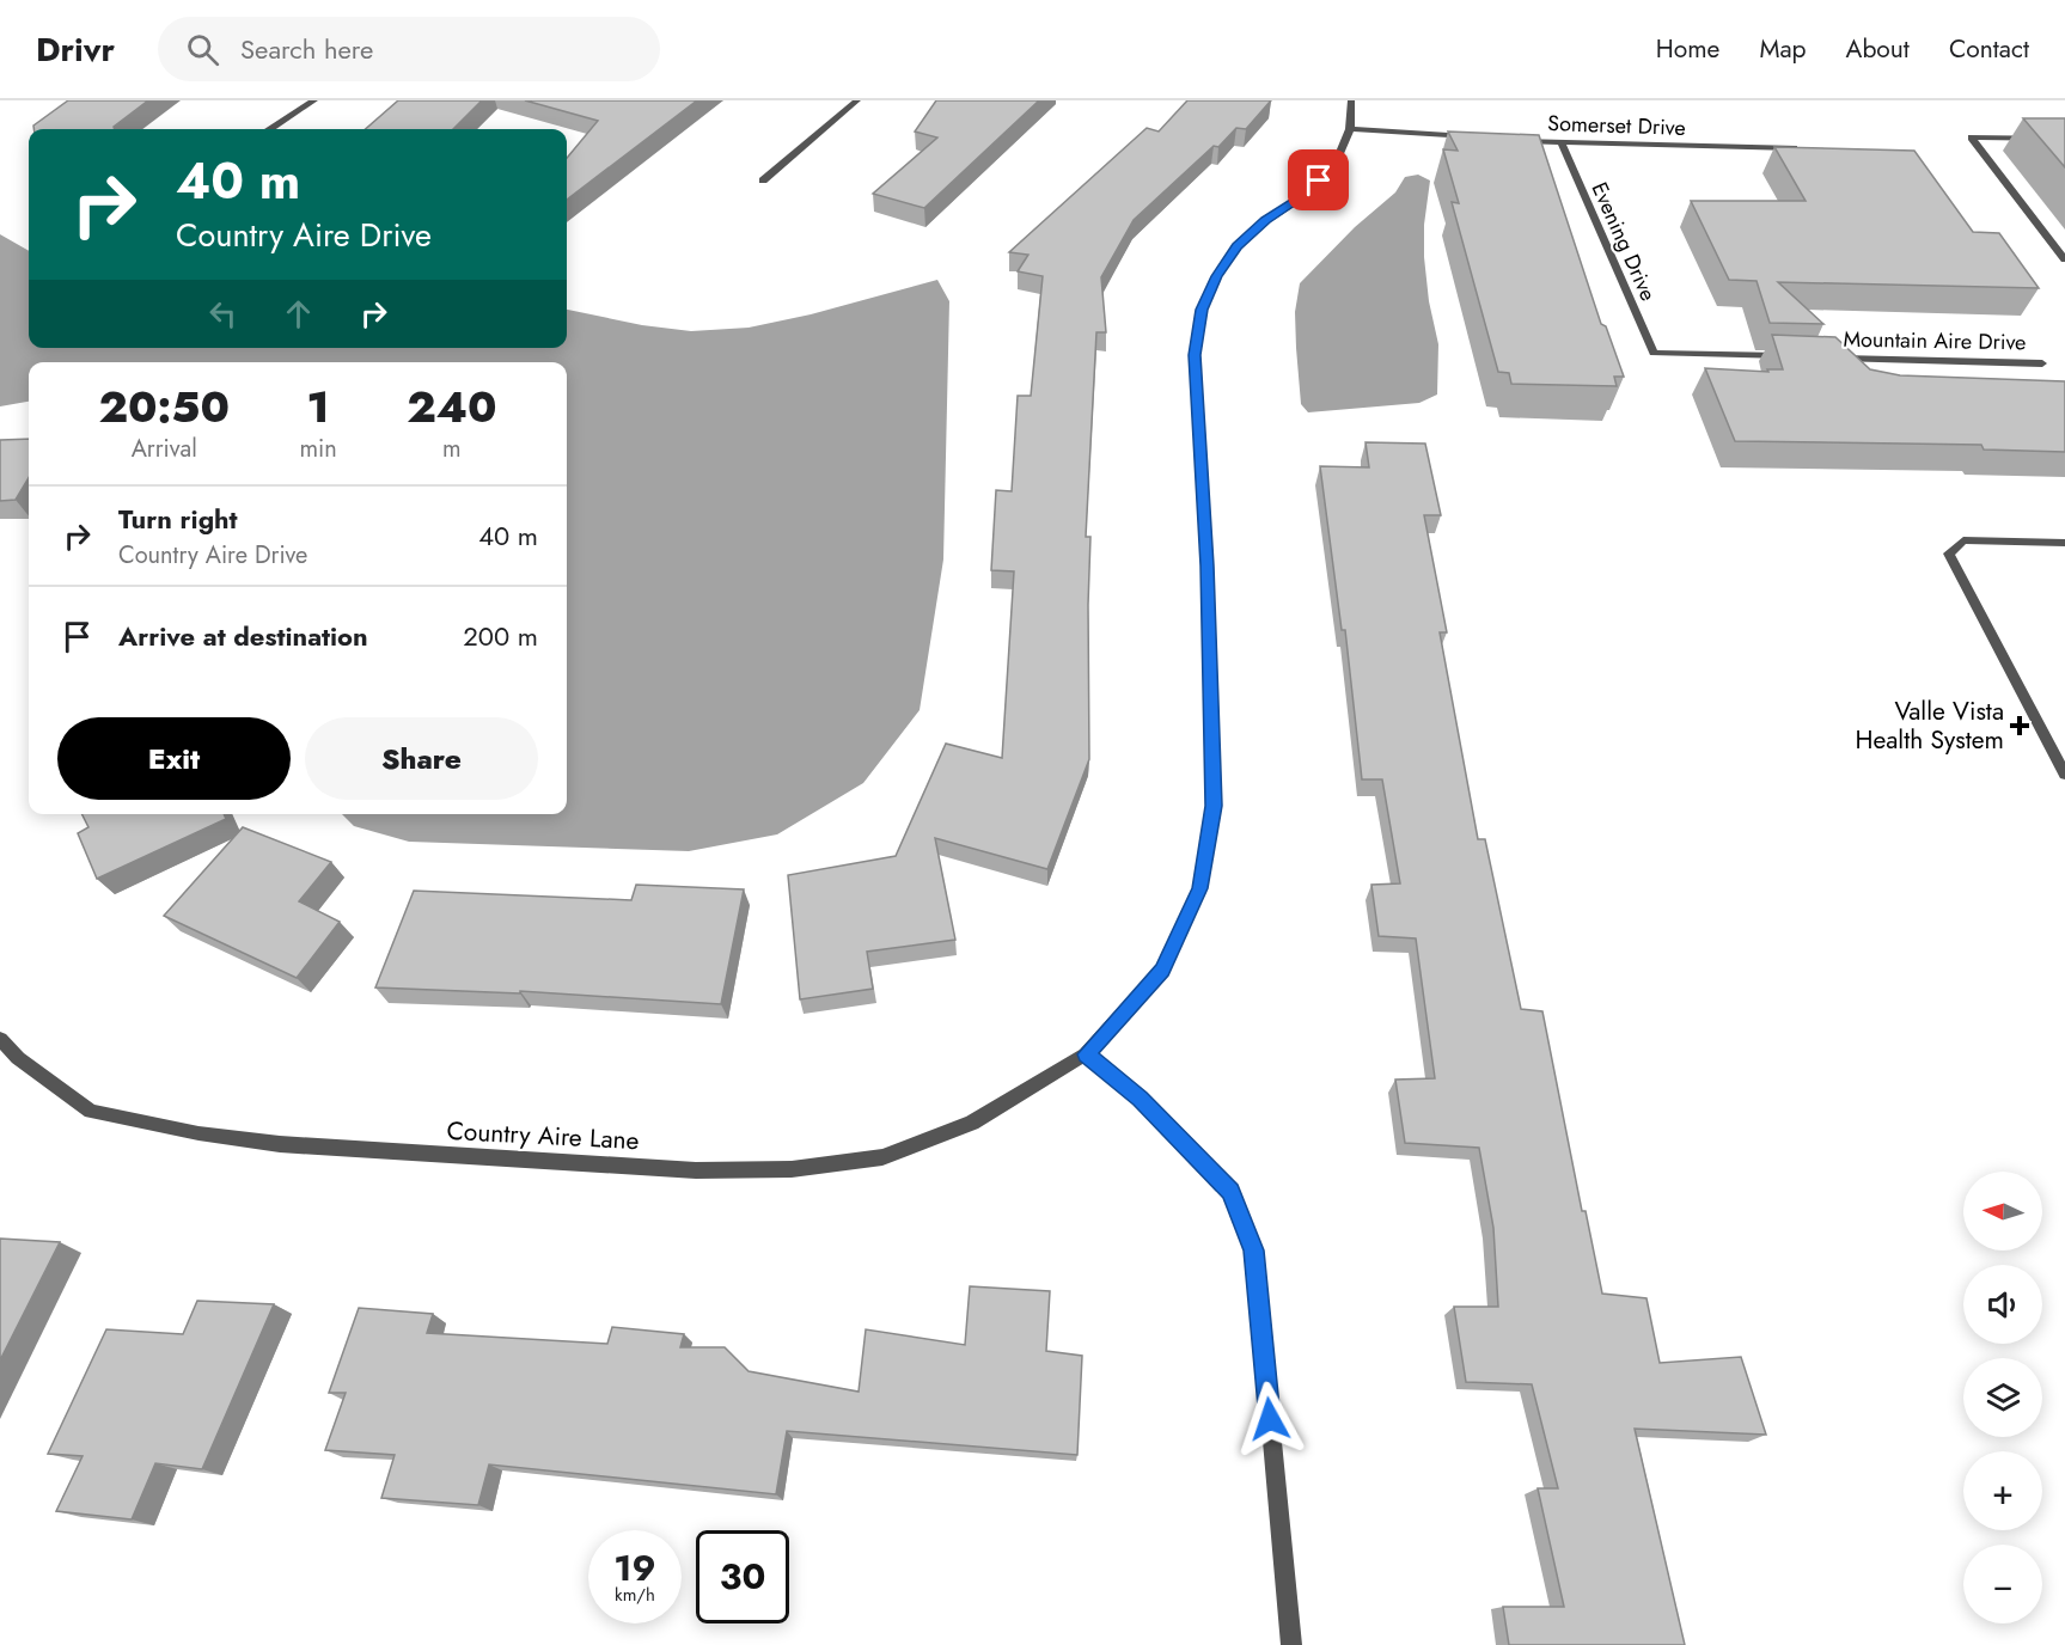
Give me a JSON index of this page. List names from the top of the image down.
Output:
{
  "streets": {
    "street": [
      "Somerset Drive",
      "Evening Drive",
      "Mountain Aire Drive",
      "Country Aire Lane"
    ]
  },
  "crossings": [
    ["Somerset Drive", "Evening Drive"]
  ],
  "places": {
    "health": ["Valle Vista Health System"]
  },
  "north": "left",
  "page": {
    "header": "Drivr",
    "search": "Search here",
    "nav": [
      "Home",
      "Map",
      "About",
      "Contact"
    ],
    "turn": ["40 m", "Country Aire Drive"],
    "eta": [
      "20:50",
      "Arrival",
      "1",
      "min",
      "240",
      "m"
    ],
    "list": [
      {
        "name": "Turn right",
        "note": "Country Aire Drive",
        "value": "40 m"
      },
      {
        "name": "Arrive at destination",
        "value": "200 m"
      }
    ],
    "buttons": ["Exit", "Share"],
    "map_buttons": ["+", "−"],
    "speed": "19 km/h",
    "limit": "30"
  }
}
